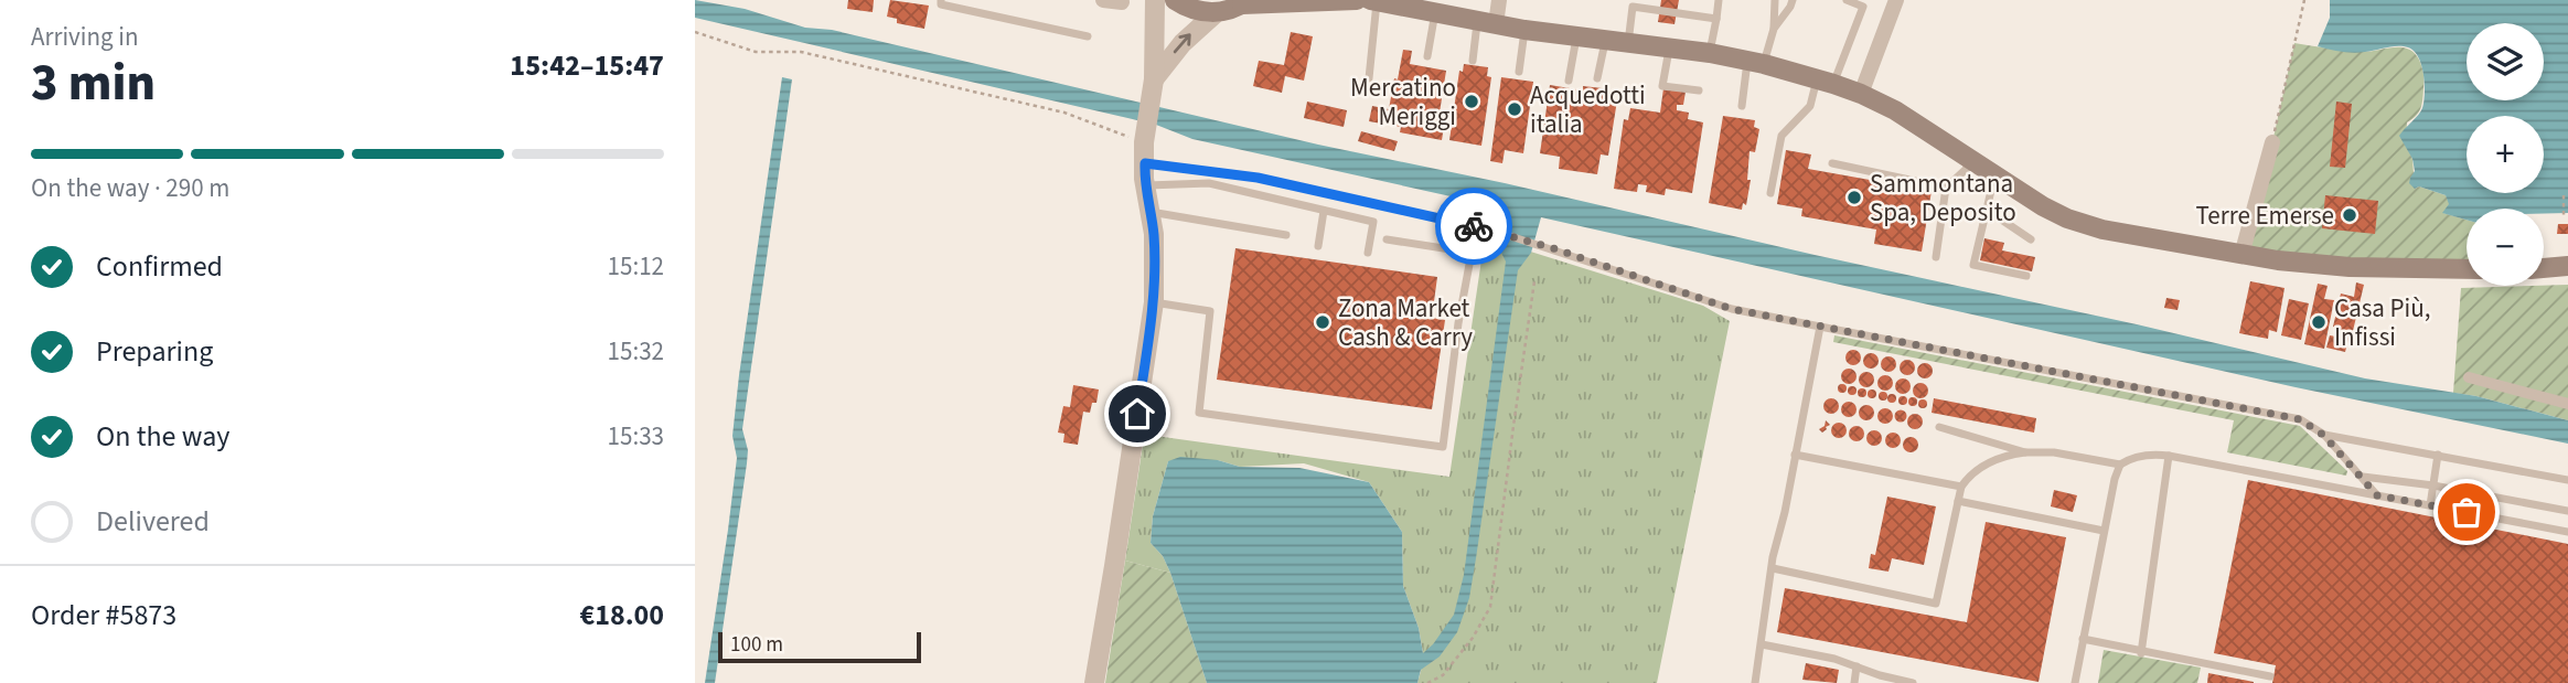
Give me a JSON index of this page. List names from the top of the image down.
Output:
{
  "places": [
    "Mercatino Meriggi",
    "Acquedotti italia",
    "Sammontana Spa, Deposito",
    "Terre Emerse",
    "Zona Market Cash & Carry",
    "Casa Più, Infissi"
  ],
  "scale_bar": "100 m",
  "page": {
    "heading": ["3 min", "Arriving in", "15:42–15:47"],
    "panel": ["Order #5873", "€18.00"],
    "map_buttons": ["+", "−"],
    "bar": "On the way · 290 m",
    "list": [
      ["Confirmed", "15:12"],
      ["Preparing", "15:32"],
      ["On the way", "15:33"],
      "Delivered"
    ],
    "scale": "100 m"
  }
}
